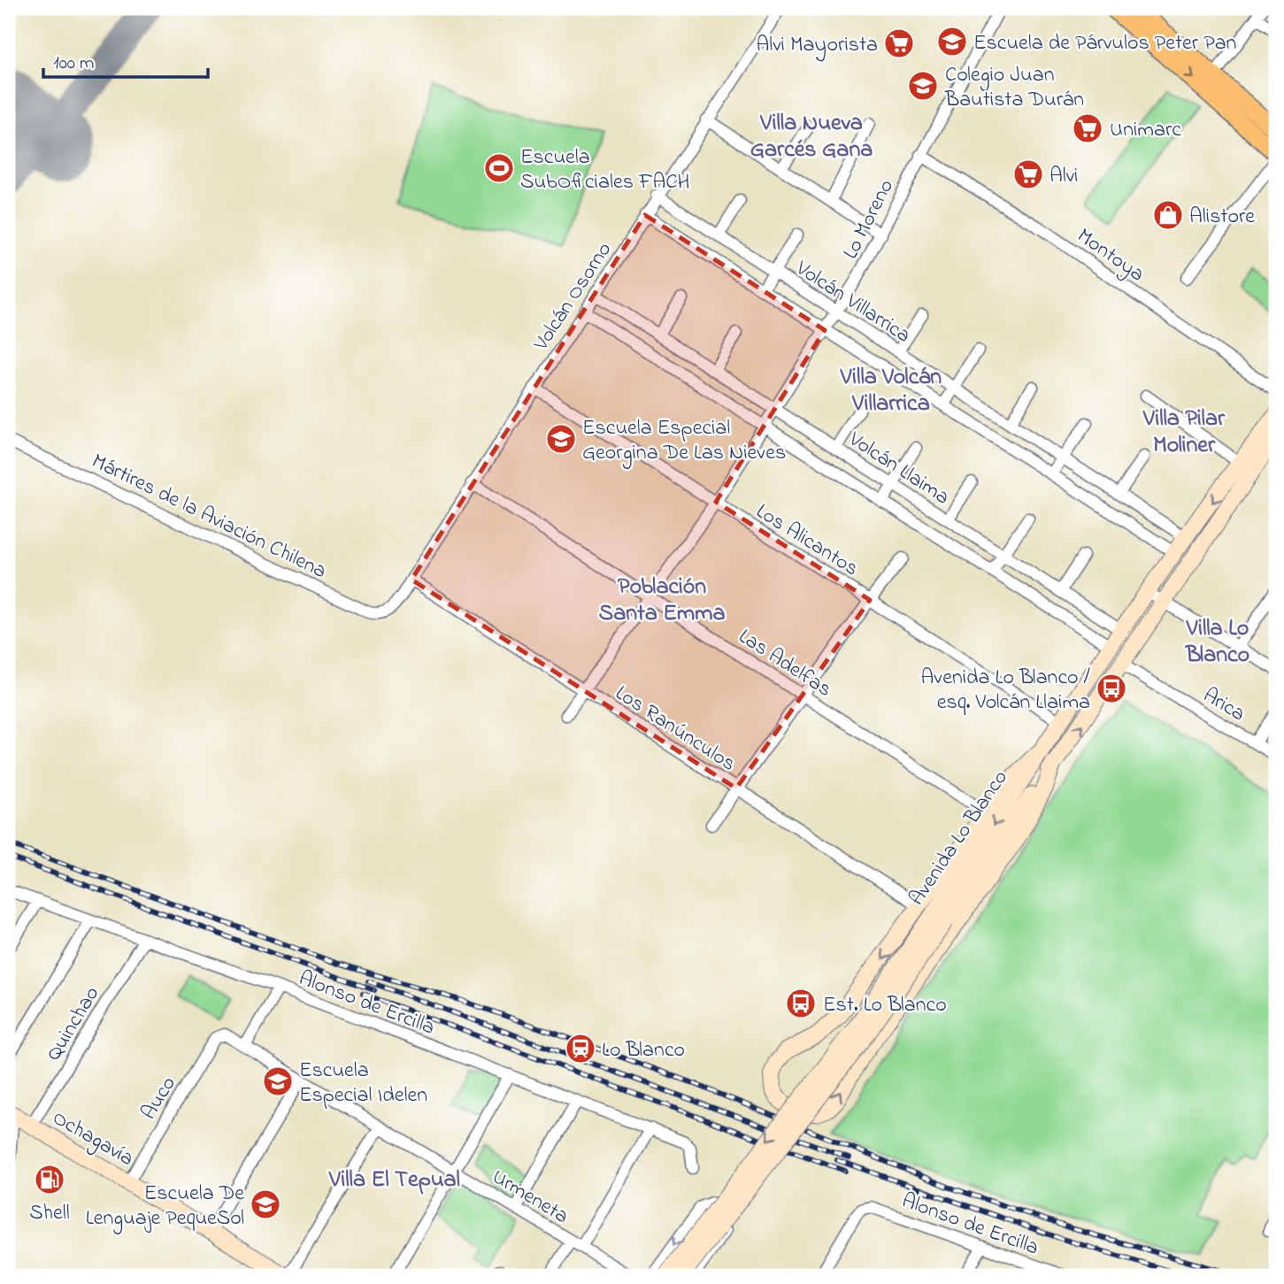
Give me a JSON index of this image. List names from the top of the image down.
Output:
{
  "streets": {
    "main road": ["Avenida Lo Blanco", "Ochagavía"],
    "street": [
      "Lo Moreno",
      "Montoya",
      "Volcán Osorno",
      "Volcán Villarrica",
      "Volcán Llaima",
      "Mártires de la Aviación Chilena",
      "Los Alicantos",
      "Las Adelfas",
      "Arica",
      "Los Ranúnculos",
      "Alonso de Ercilla",
      "Quinchao",
      "Auco",
      "Urmeneta"
    ]
  },
  "crossings": [
    ["Lo Moreno", "Montoya"],
    ["Lo Moreno", "Volcán Villarrica"],
    ["Lo Moreno", "Volcán Llaima"],
    ["Lo Moreno", "Los Alicantos"],
    ["Lo Moreno", "Las Adelfas"],
    ["Lo Moreno", "Los Ranúnculos"],
    ["Volcán Osorno", "Volcán Villarrica"],
    ["Volcán Osorno", "Volcán Llaima"],
    ["Volcán Osorno", "Mártires de la Aviación Chilena"],
    ["Volcán Osorno", "Los Alicantos"],
    ["Volcán Osorno", "Las Adelfas"],
    ["Volcán Osorno", "Los Ranúnculos"],
    ["Volcán Villarrica", "Avenida Lo Blanco"],
    ["Volcán Llaima", "Avenida Lo Blanco"],
    ["Los Alicantos", "Avenida Lo Blanco"],
    ["Arica", "Avenida Lo Blanco"],
    ["Los Ranúnculos", "Avenida Lo Blanco"],
    ["Alonso de Ercilla", "Quinchao"],
    ["Quinchao", "Ochagavía"],
    ["Auco", "Ochagavía"],
    ["Auco", "Urmeneta"]
  ],
  "districts": [
    "Villa Nueva Garcés Gana",
    "Villa Volcán Villarrica",
    "Villa Pilar Moliner",
    "Población Santa Emma",
    "Villa Lo Blanco",
    "Villa El Tepual"
  ],
  "places": {
    "school or university": [
      "Escuela de Párvulos Peter Pan",
      "Colegio Juan Bautista Durán",
      "Escuela Especial Georgina De Las Nieves",
      "Escuela Especial Idelen",
      "Escuela De Lenguaje PequeSol"
    ],
    "supermarket": ["Alvi Mayorista", "Unimarc", "Alvi"],
    "sports": ["Escuela SubOficiales FACH"],
    "shop": ["Alistore"],
    "bus stop": ["Avenida Lo Blanco / esq. Volcán Llaima", "Est. Lo Blanco"],
    "station": ["Lo Blanco"],
    "fuel station": ["Shell"]
  },
  "scale_bar": "100 m"
}
